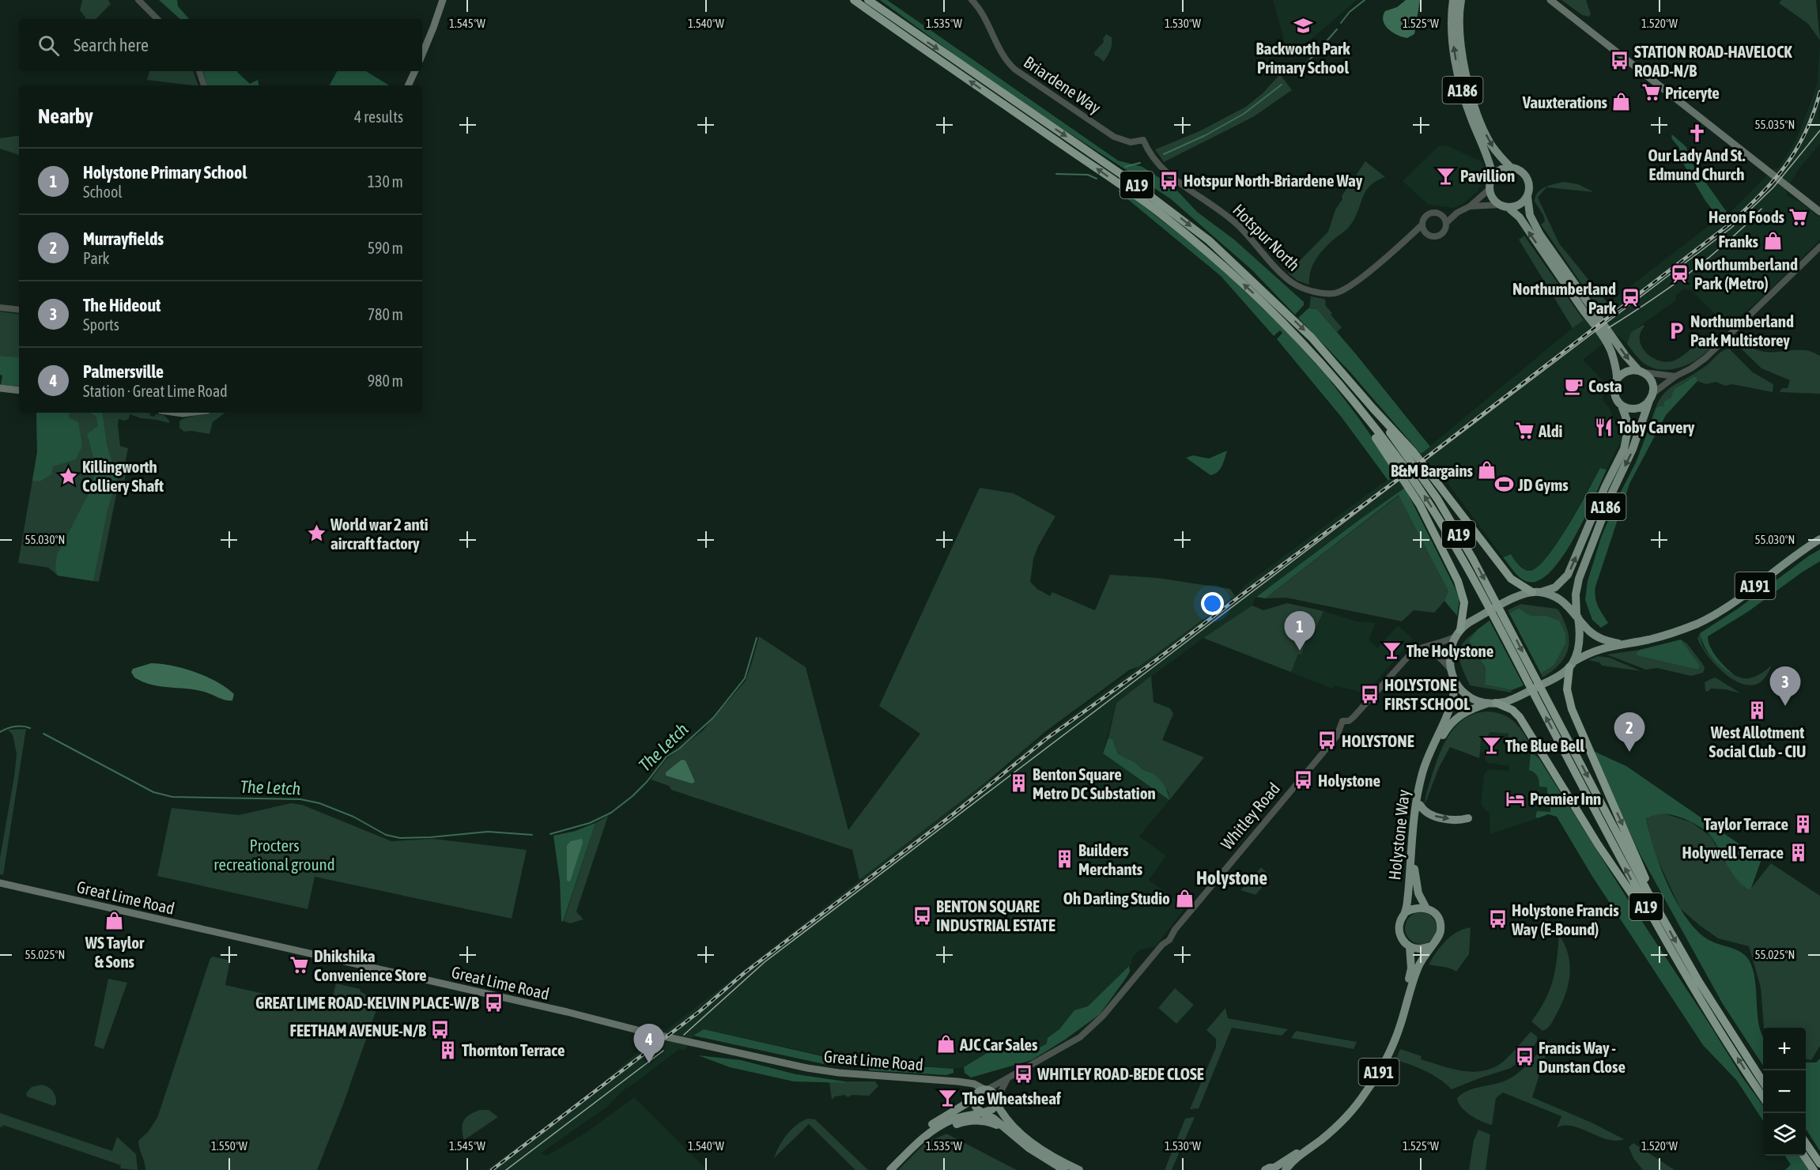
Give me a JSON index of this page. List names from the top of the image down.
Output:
{
  "streets": {
    "highway": ["A19"],
    "main road": [
      "A186",
      "A191",
      "Holystone Way",
      "Great Lime Road"
    ],
    "street": ["Briardene Way", "Hotspur North", "Whitley Road"]
  },
  "crossings": [
    ["Briardene Way", "Hotspur North"],
    ["A186", "Whitley Road"],
    ["A186", "Holystone Way"],
    ["Whitley Road", "Holystone Way"],
    ["Whitley Road", "Great Lime Road"]
  ],
  "districts": ["Holystone"],
  "water": ["The Letch"],
  "parks": ["Procters recreational ground"],
  "places": {
    "school or university": ["Backworth Park Primary School"],
    "bus stop": [
      "STATION ROAD-HAVELOCK ROAD-N/B",
      "Hotspur North-Briardene Way",
      "HOLYSTONE FIRST SCHOOL",
      "HOLYSTONE",
      "Holystone",
      "BENTON SQUARE INDUSTRIAL ESTATE",
      "Holystone Francis Way (E-Bound)",
      "GREAT LIME ROAD-KELVIN PLACE-W/B",
      "FEETHAM AVENUE-N/B",
      "Francis Way - Dunstan Close",
      "WHITLEY ROAD-BEDE CLOSE"
    ],
    "supermarket": [
      "Priceryte",
      "Heron Foods",
      "Aldi",
      "Dhikshika Convenience Store"
    ],
    "shop": [
      "Vauxterations",
      "Franks",
      "B&M Bargains",
      "Oh Darling Studio",
      "WS Taylor & Sons",
      "AJC Car Sales"
    ],
    "church": ["Our Lady And St. Edmund Church"],
    "bar": [
      "Pavillion",
      "The Holystone",
      "The Blue Bell",
      "The Wheatsheaf"
    ],
    "station": ["Northumberland Park (Metro)", "Northumberland Park"],
    "parking": ["Northumberland Park Multistorey"],
    "cafe": ["Costa"],
    "restaurant": ["Toby Carvery"],
    "place": ["Killingworth Colliery Shaft", "World war 2 anti aircraft factory"],
    "sports": ["JD Gyms"],
    "building": [
      "West Allotment Social Club - CIU",
      "Benton Square Metro DC Substation",
      "Taylor Terrace",
      "Holywell Terrace",
      "Builders Merchants",
      "Thornton Terrace"
    ],
    "hotel": ["Premier Inn"]
  },
  "page": {
    "search": "Search here",
    "heading": ["Nearby", "4 results"],
    "list": [
      {
        "mark": "1",
        "name": "Holystone Primary School",
        "note": "School",
        "value": "130 m"
      },
      {
        "mark": "2",
        "name": "Murrayfields",
        "note": "Park",
        "value": "590 m"
      },
      {
        "mark": "3",
        "name": "The Hideout",
        "note": "Sports",
        "value": "780 m"
      },
      {
        "mark": "4",
        "name": "Palmersville",
        "note": "Station · Great Lime Road",
        "value": "980 m"
      }
    ],
    "pins": [
      "1",
      "3",
      "2",
      "4"
    ],
    "map_buttons": ["+", "−"]
  },
  "coordinates": [
    "1.545°W",
    "1.540°W",
    "1.535°W",
    "1.530°W",
    "1.525°W",
    "1.520°W",
    "55.035°N",
    "55.030°N",
    "55.025°N",
    "1.550°W"
  ]
}
